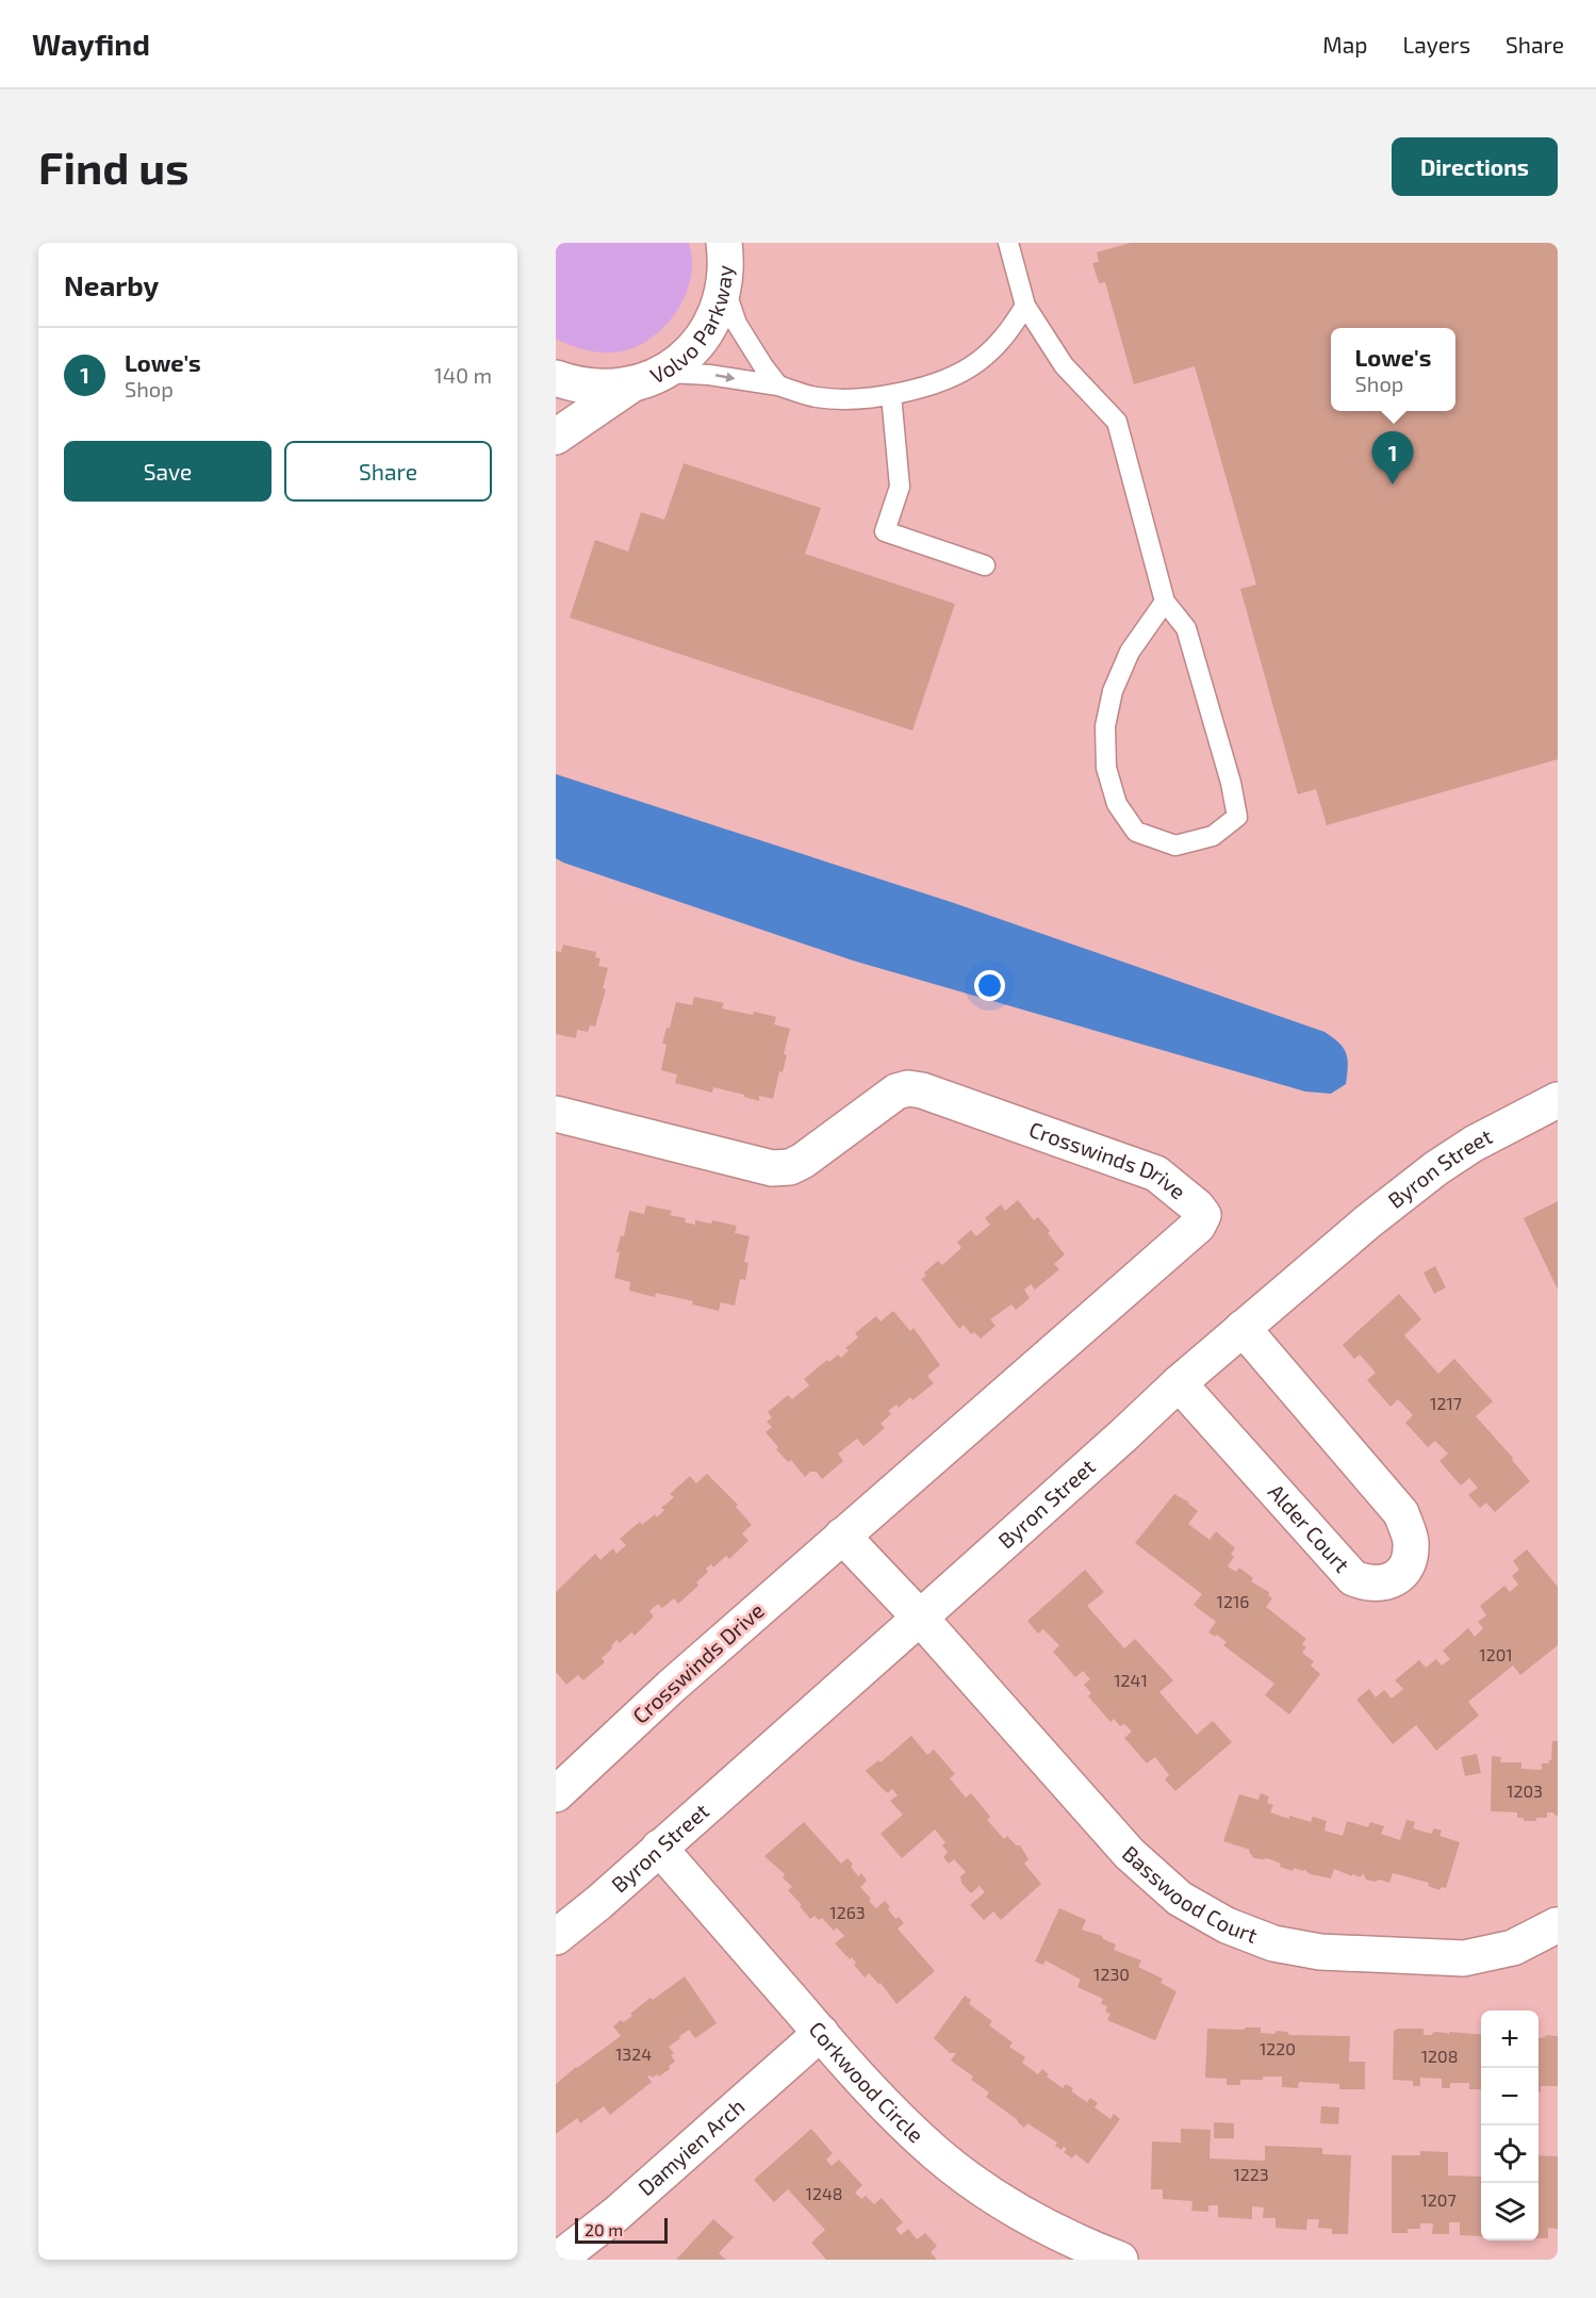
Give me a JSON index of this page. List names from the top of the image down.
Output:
{
  "streets": {
    "street": [
      "Volvo Parkway",
      "Crosswinds Drive",
      "Byron Street",
      "Alder Court",
      "Basswood Court",
      "Corkwood Circle",
      "Damyien Arch"
    ]
  },
  "crossings": [
    ["Byron Street", "Alder Court"],
    ["Byron Street", "Basswood Court"],
    ["Byron Street", "Corkwood Circle"],
    ["Corkwood Circle", "Damyien Arch"]
  ],
  "house_numbers": [
    "1217",
    "1216",
    "1201",
    "1241",
    "1203",
    "1263",
    "1230",
    "1220",
    "1324",
    "1208",
    "1223",
    "1248",
    "1207"
  ],
  "scale_bar": "20 m",
  "page": {
    "header": "Wayfind",
    "nav": ["Map", "Layers", "Share"],
    "buttons": [
      "Directions",
      ["Save", "Share"]
    ],
    "title": "Find us",
    "heading": "Nearby",
    "list": [
      {
        "mark": "1",
        "name": "Lowe's",
        "note": "Shop",
        "value": "140 m"
      }
    ],
    "popup": ["Lowe's", "Shop"],
    "pins": "1",
    "map_buttons": ["+", "−"],
    "scale": "20 m"
  }
}
